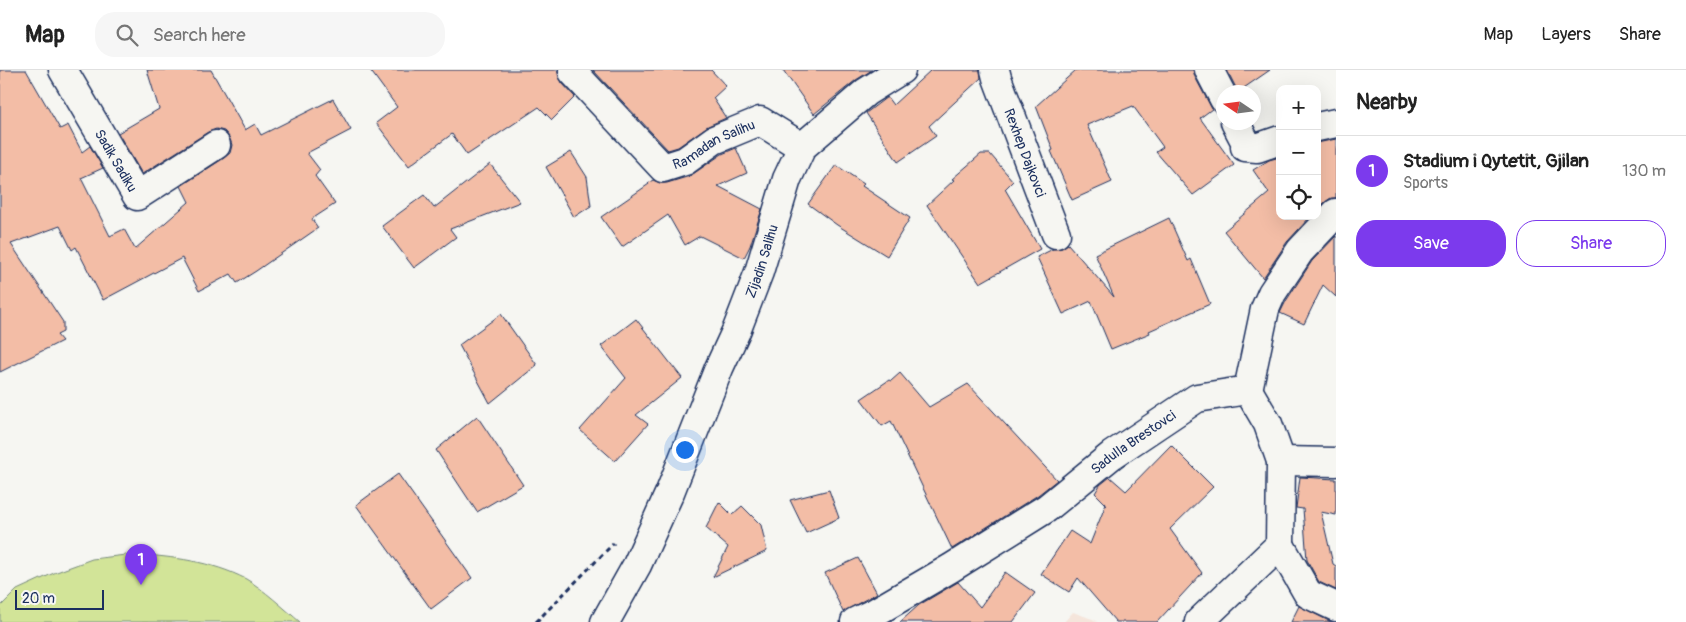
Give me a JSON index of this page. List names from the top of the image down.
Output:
{
  "streets": {
    "street": [
      "Ramadan Salihu",
      "Rexhep Dajkovci",
      "Sadik Sadiku",
      "Zijadin Salihu",
      "Sadulla Brestovci"
    ]
  },
  "crossings": [
    ["Ramadan Salihu", "Zijadin Salihu"]
  ],
  "scale_bar": "20 m",
  "north": "left",
  "page": {
    "header": "Map",
    "search": "Search here",
    "nav": ["Map", "Layers", "Share"],
    "heading": "Nearby",
    "map_buttons": ["+", "−"],
    "list": [
      {
        "mark": "1",
        "name": "Stadium i Qytetit, Gjilan",
        "note": "Sports",
        "value": "130 m"
      }
    ],
    "buttons": ["Save", "Share"],
    "pins": "1",
    "scale": "20 m"
  }
}
